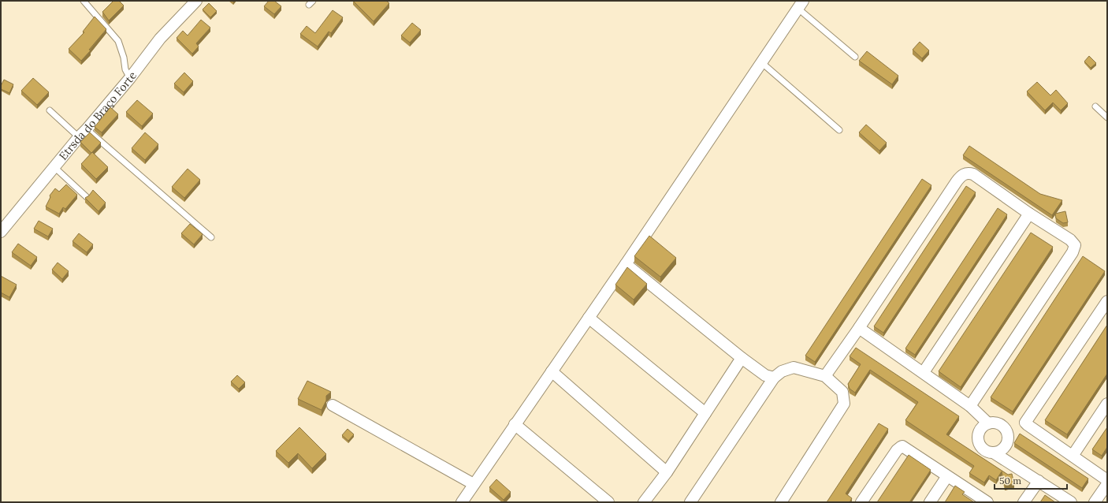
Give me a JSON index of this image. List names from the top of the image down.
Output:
{
  "streets": {
    "street": ["Etrsda do Braço Forte"]
  },
  "scale_bar": "50 m"
}
